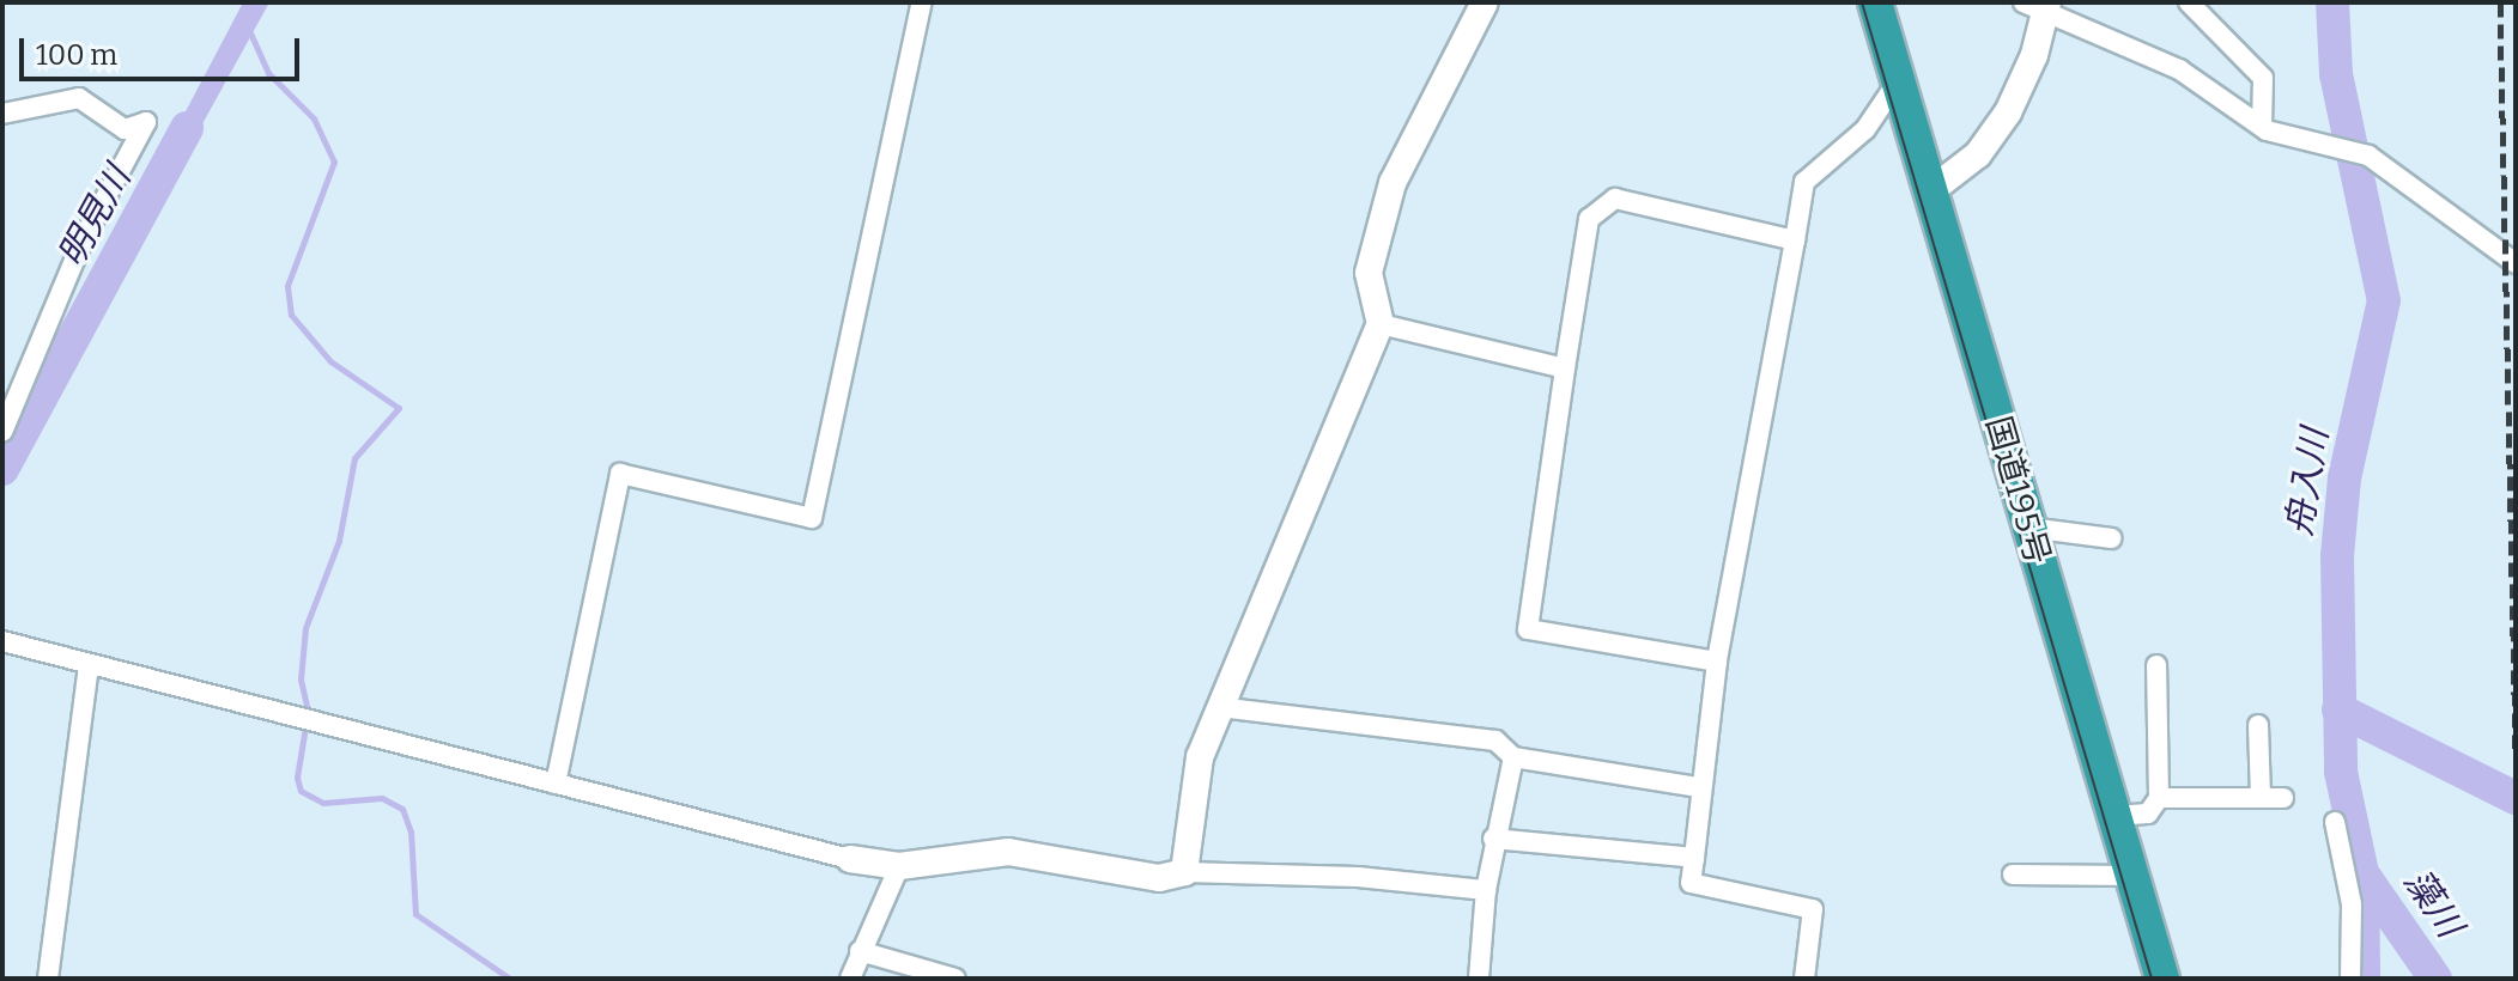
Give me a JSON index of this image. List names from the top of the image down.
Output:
{
  "streets": {
    "highway": ["国道195号"]
  },
  "water": ["明見川", "舟入川", "藻川"],
  "scale_bar": "100 m"
}
